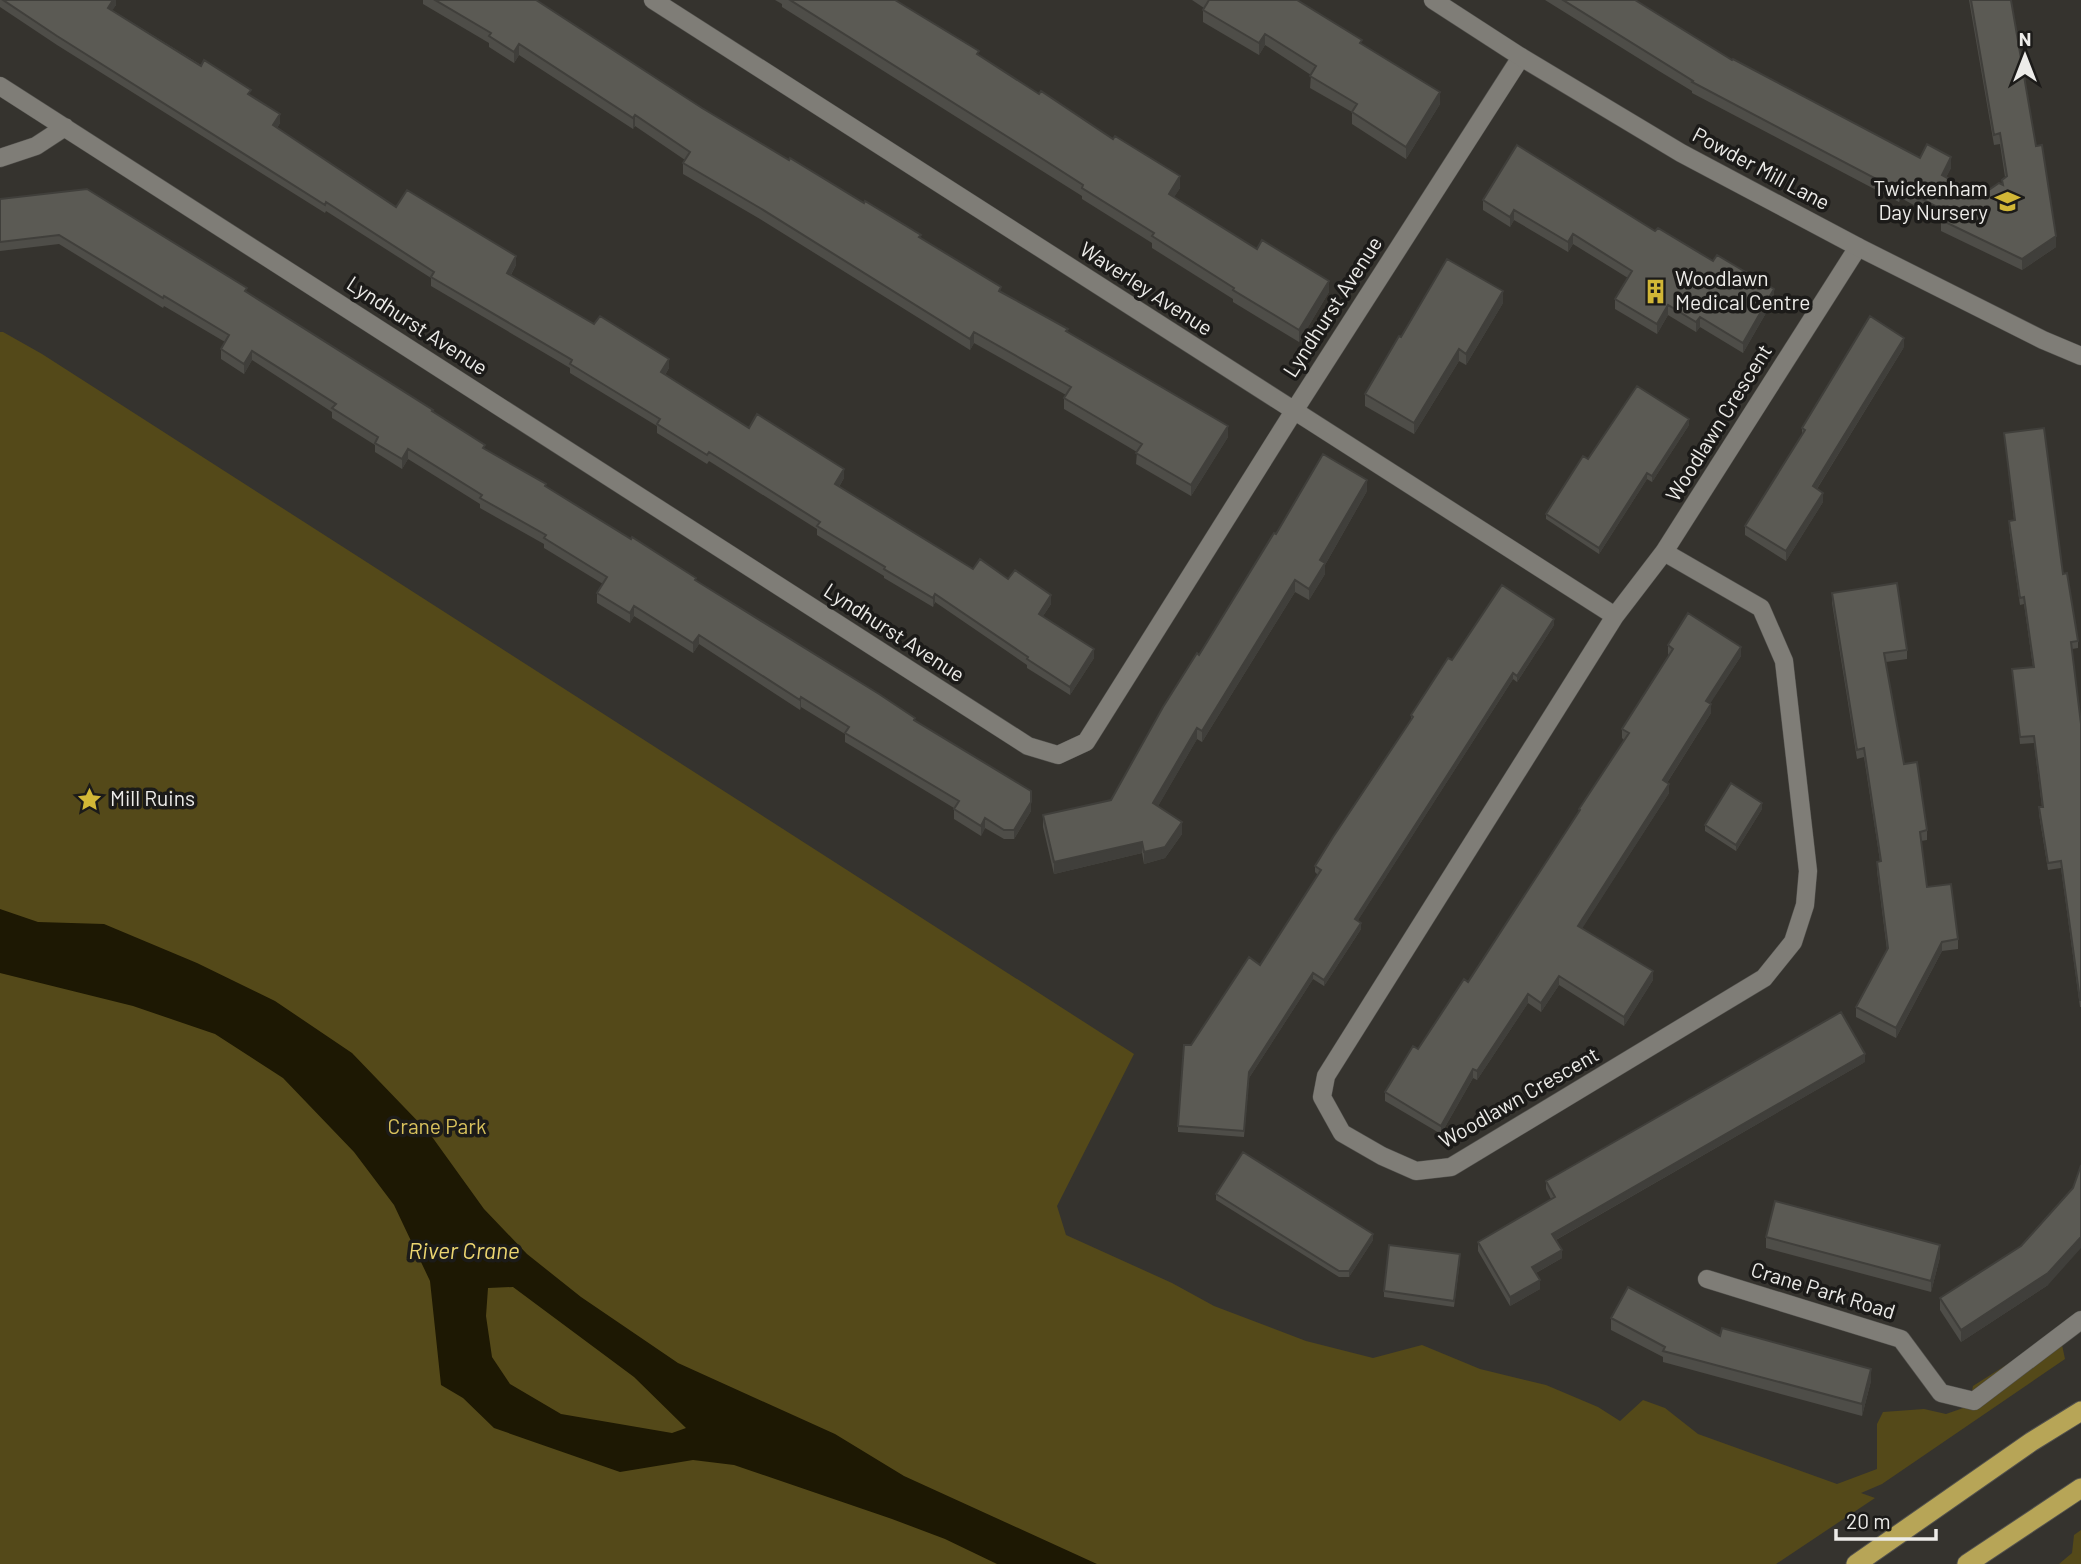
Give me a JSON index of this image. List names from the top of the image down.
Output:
{
  "streets": {
    "street": [
      "Powder Mill Lane",
      "Waverley Avenue",
      "Lyndhurst Avenue",
      "Woodlawn Crescent",
      "Crane Park Road"
    ]
  },
  "crossings": [
    ["Powder Mill Lane", "Lyndhurst Avenue"],
    ["Powder Mill Lane", "Woodlawn Crescent"],
    ["Waverley Avenue", "Lyndhurst Avenue"],
    ["Waverley Avenue", "Woodlawn Crescent"]
  ],
  "water": ["River Crane"],
  "parks": ["Crane Park"],
  "places": {
    "school or university": ["Twickenham Day Nursery"],
    "building": ["Woodlawn Medical Centre"],
    "place": ["Mill Ruins"]
  },
  "scale_bar": "20 m",
  "north": "top"
}
